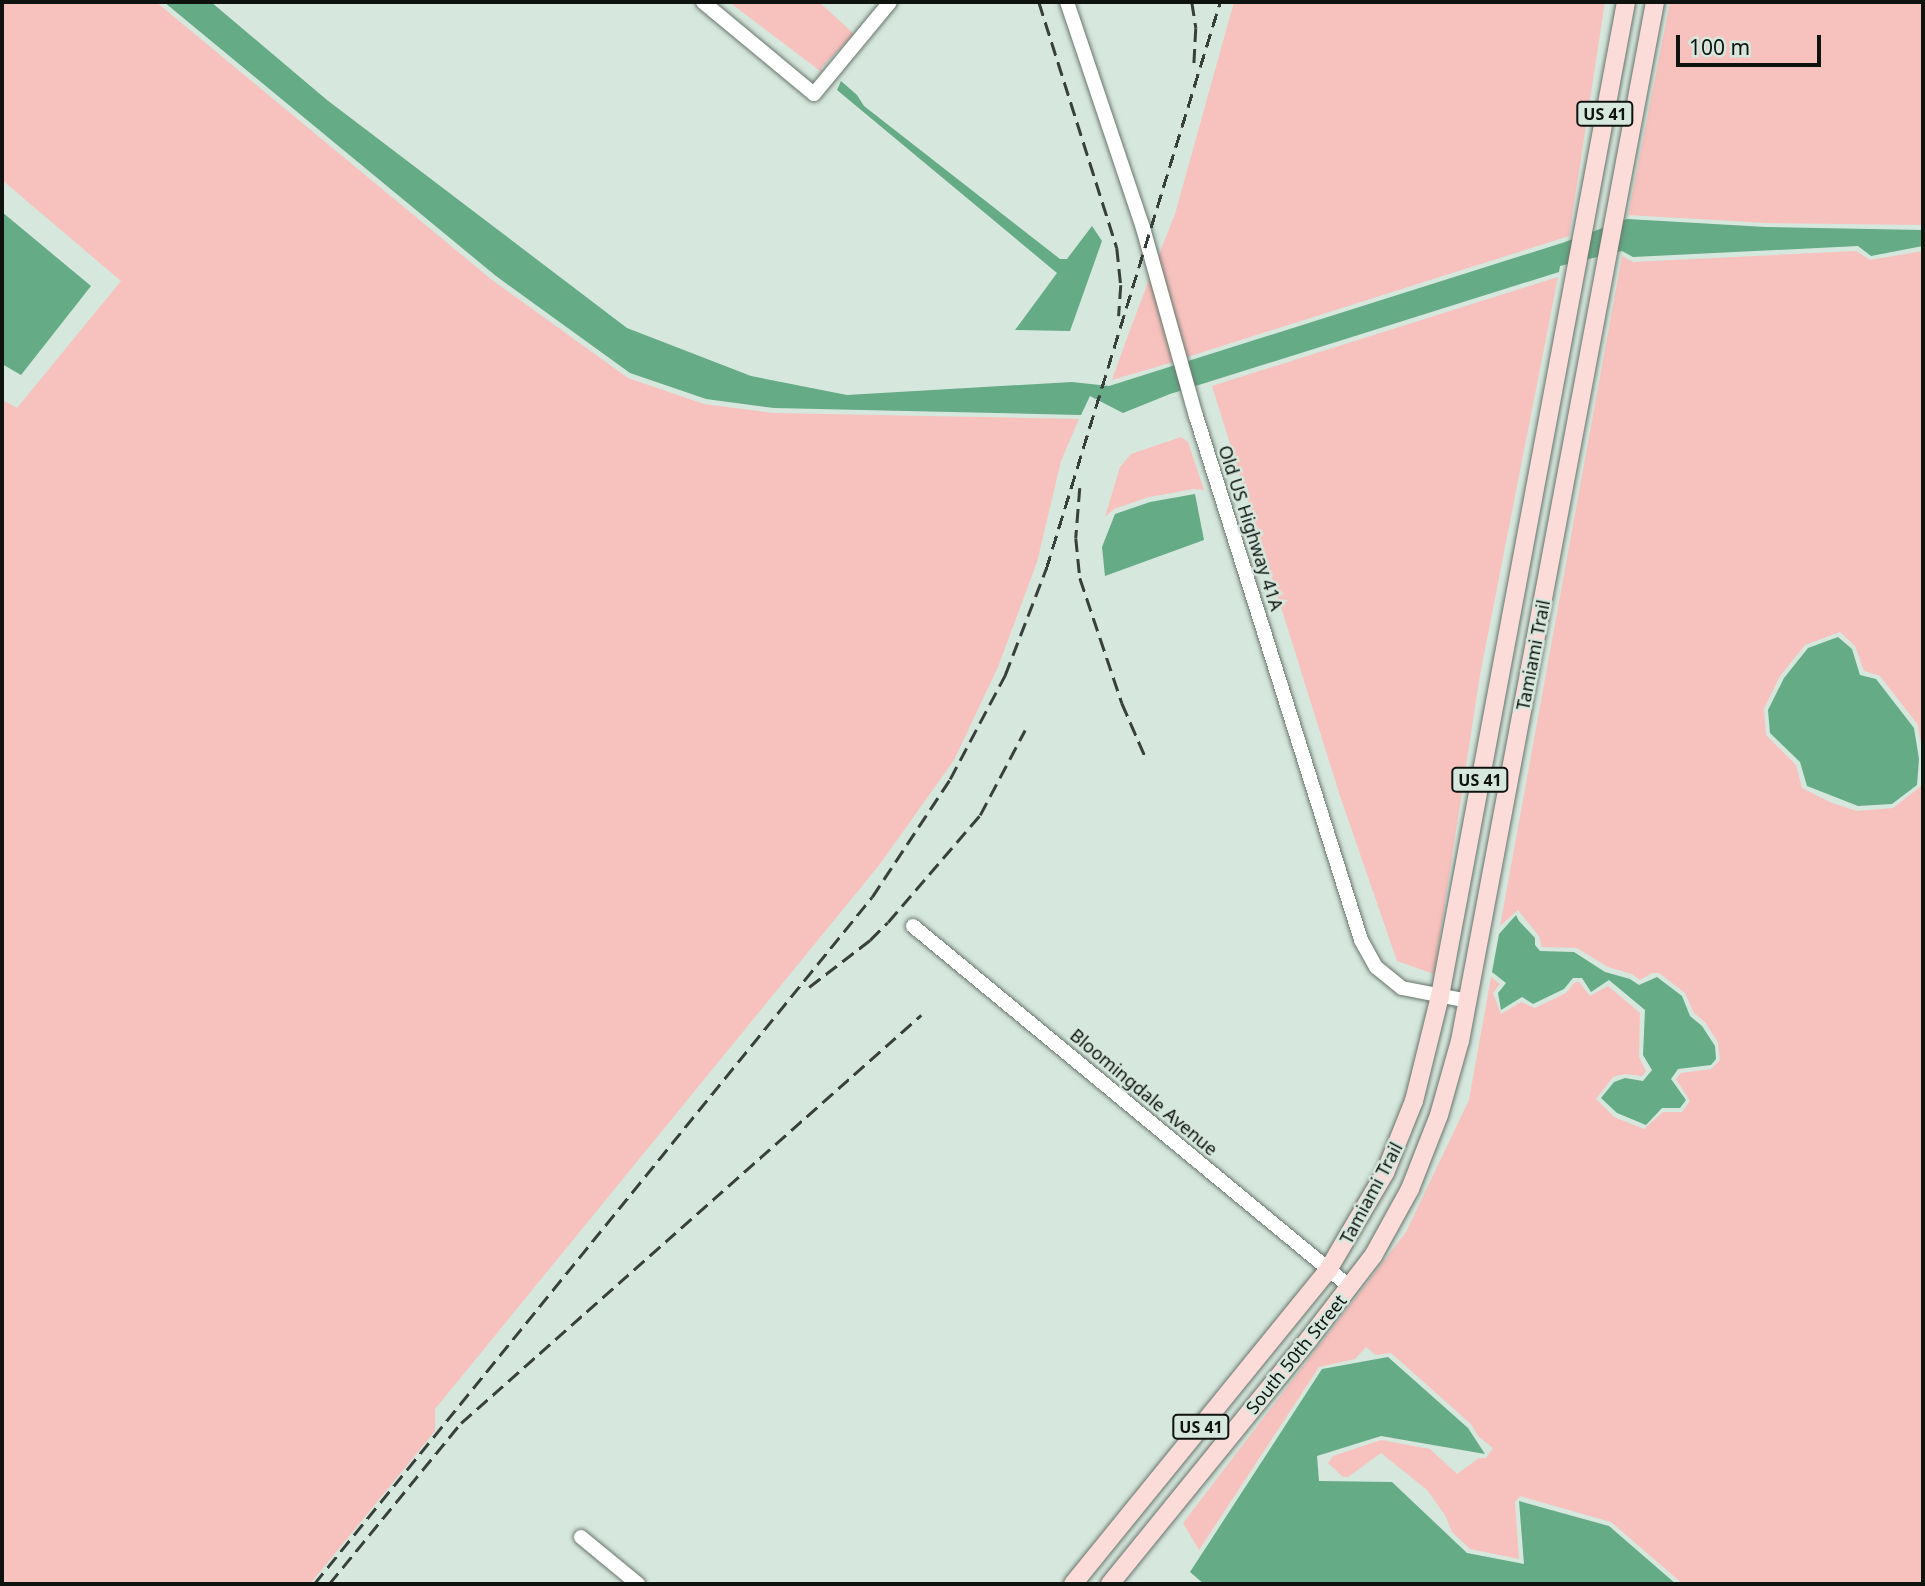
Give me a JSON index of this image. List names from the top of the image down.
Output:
{
  "streets": {
    "main road": ["US 41", "Tamiami Trail", "South 50th Street"],
    "street": ["Old US Highway 41A", "Bloomingdale Avenue"]
  },
  "crossings": [
    ["Old US Highway 41A", "Tamiami Trail"],
    ["Tamiami Trail", "Bloomingdale Avenue"],
    ["Tamiami Trail", "South 50th Street"],
    ["Bloomingdale Avenue", "South 50th Street"]
  ],
  "scale_bar": "100 m"
}
